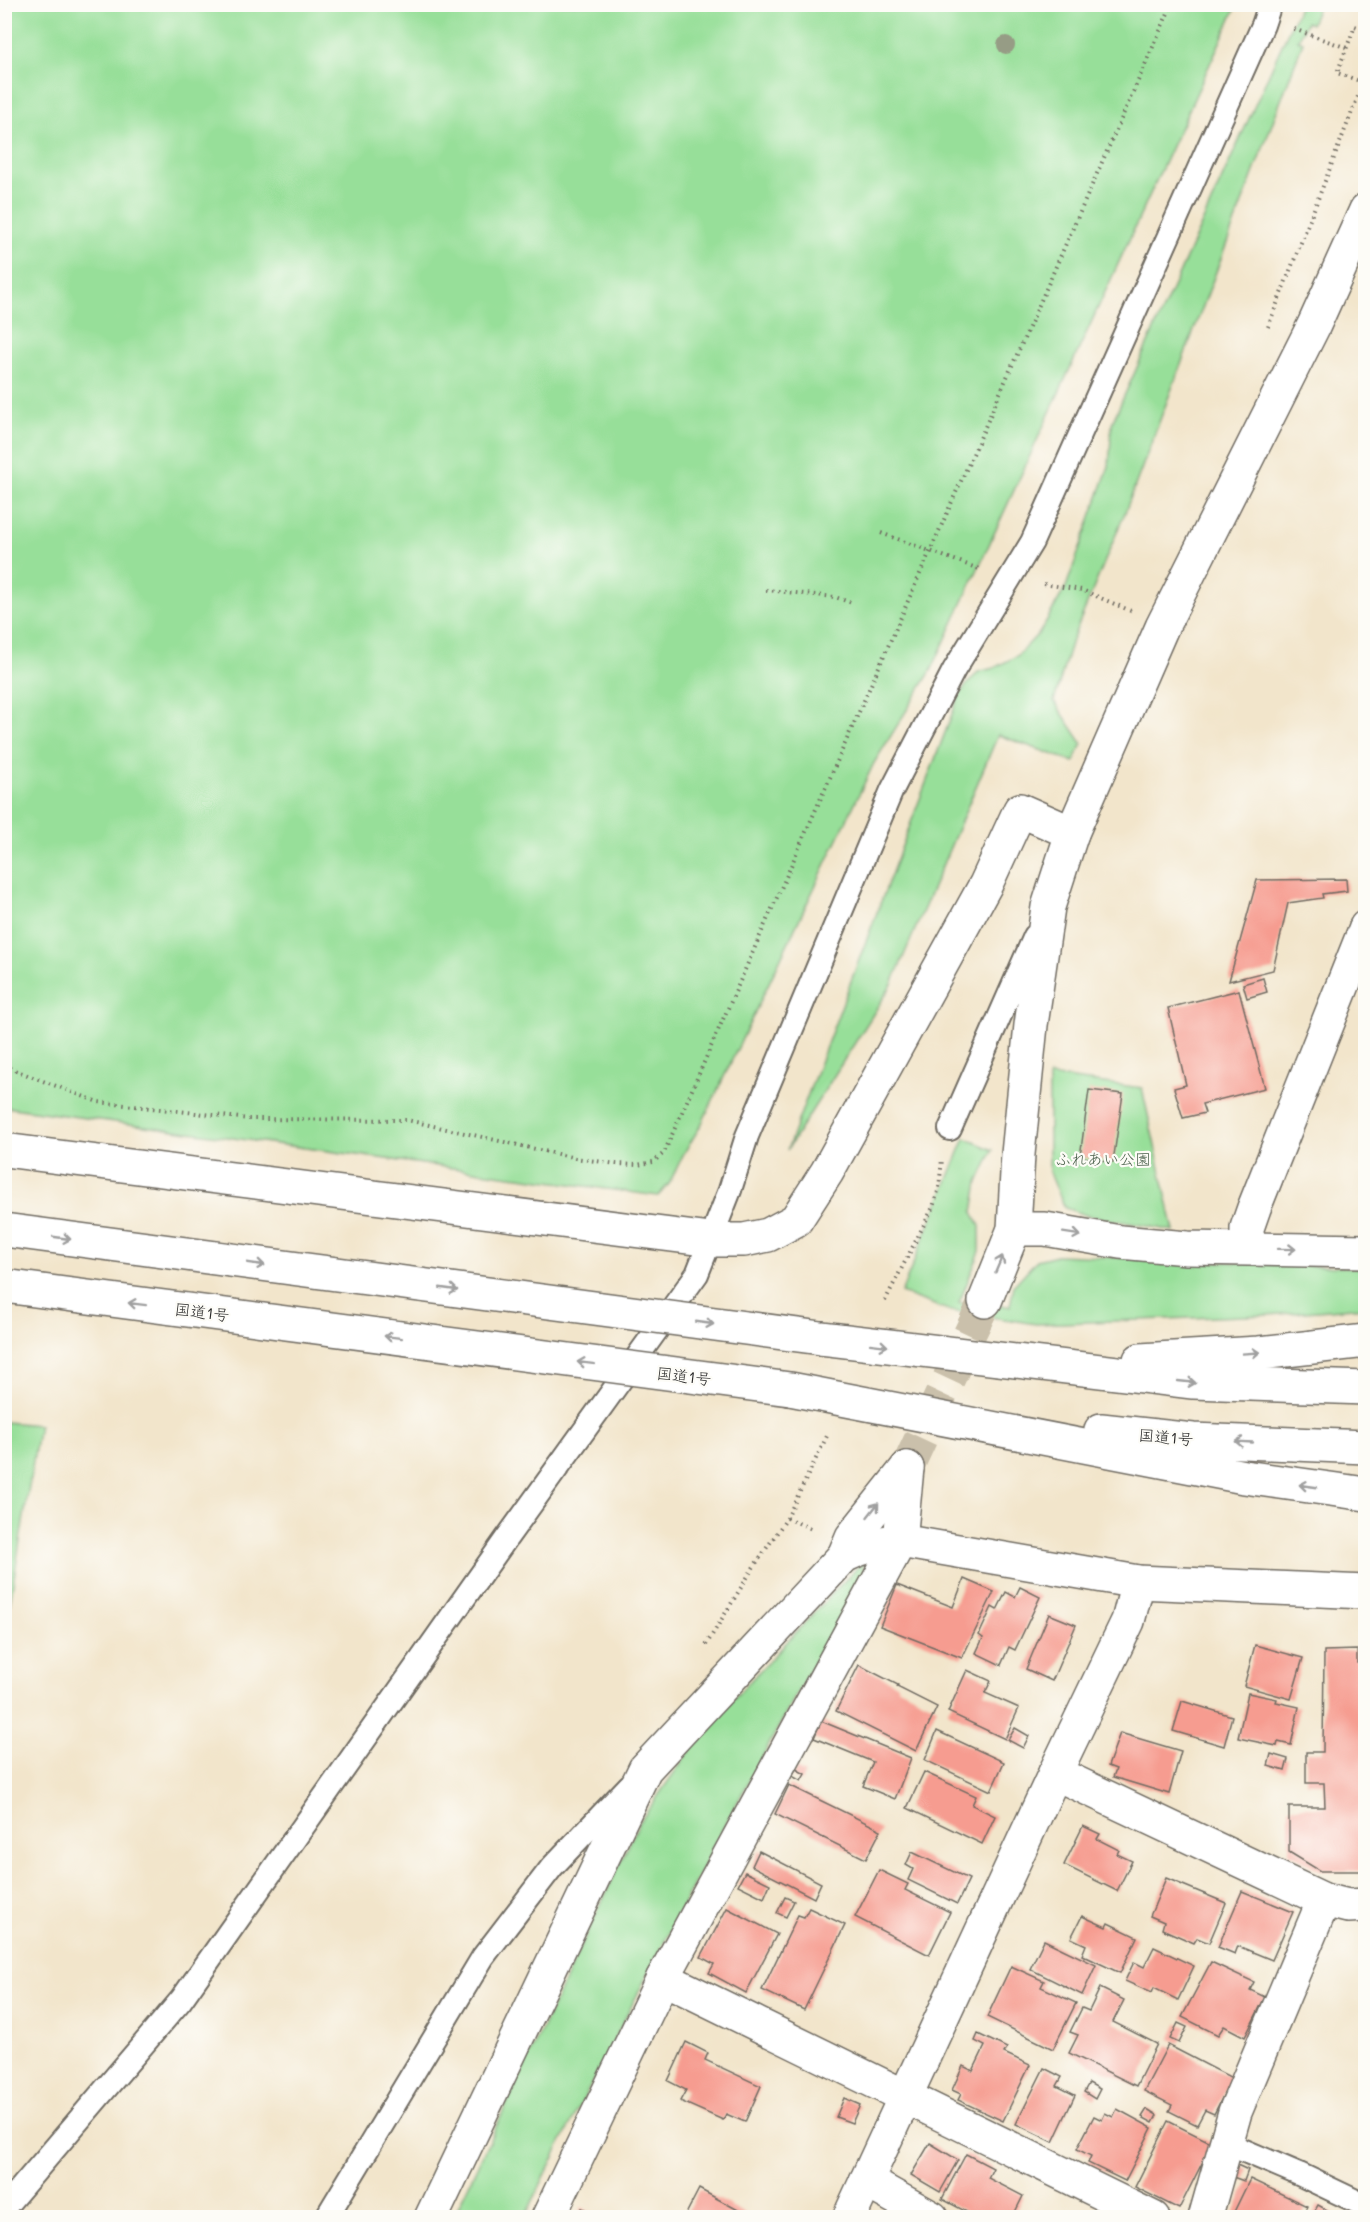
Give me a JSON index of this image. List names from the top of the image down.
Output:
{
  "streets": {
    "main road": ["国道1号"]
  },
  "parks": ["ふれあい公園"]
}
